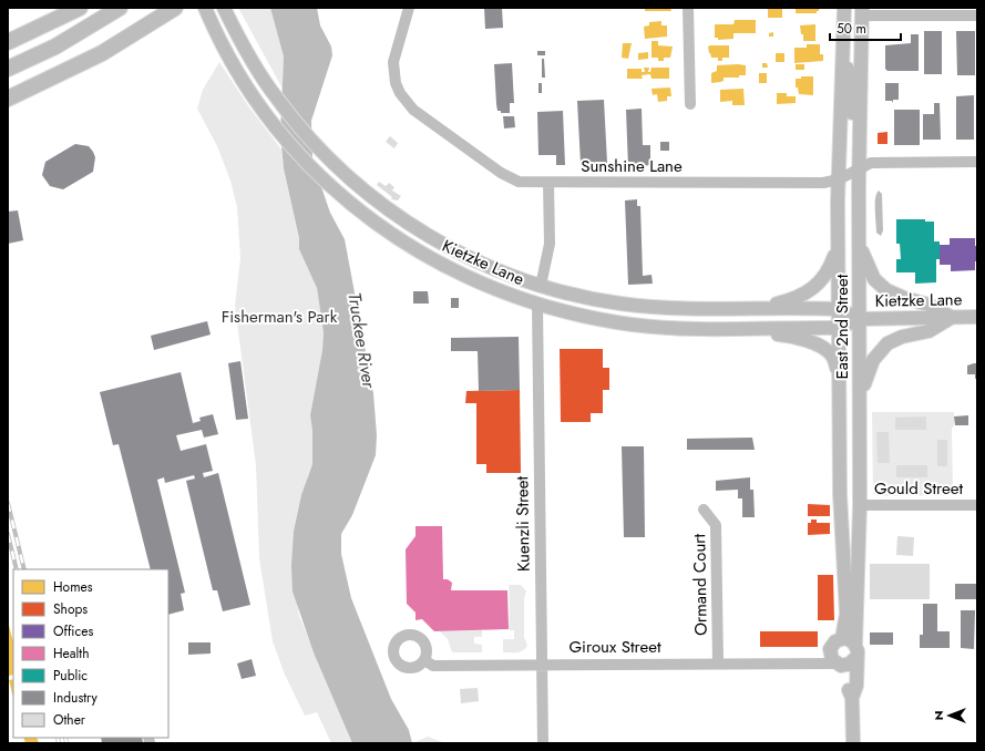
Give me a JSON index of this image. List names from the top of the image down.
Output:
{
  "streets": {
    "main road": ["Kietzke Lane", "East 2nd Street"],
    "street": [
      "Sunshine Lane",
      "Gould Street",
      "Kuenzli Street",
      "Ormand Court",
      "Giroux Street"
    ]
  },
  "crossings": [
    ["Sunshine Lane", "East 2nd Street"],
    ["Kietzke Lane", "East 2nd Street"],
    ["Kietzke Lane", "Kuenzli Street"],
    ["East 2nd Street", "Gould Street"],
    ["East 2nd Street", "Giroux Street"],
    ["Kuenzli Street", "Giroux Street"],
    ["Ormand Court", "Giroux Street"]
  ],
  "water": ["Truckee River"],
  "parks": ["Fisherman's Park"],
  "legend": [
    "Homes",
    "Shops",
    "Offices",
    "Health",
    "Public",
    "Industry",
    "Other"
  ],
  "scale_bar": "50 m",
  "north": "left"
}
